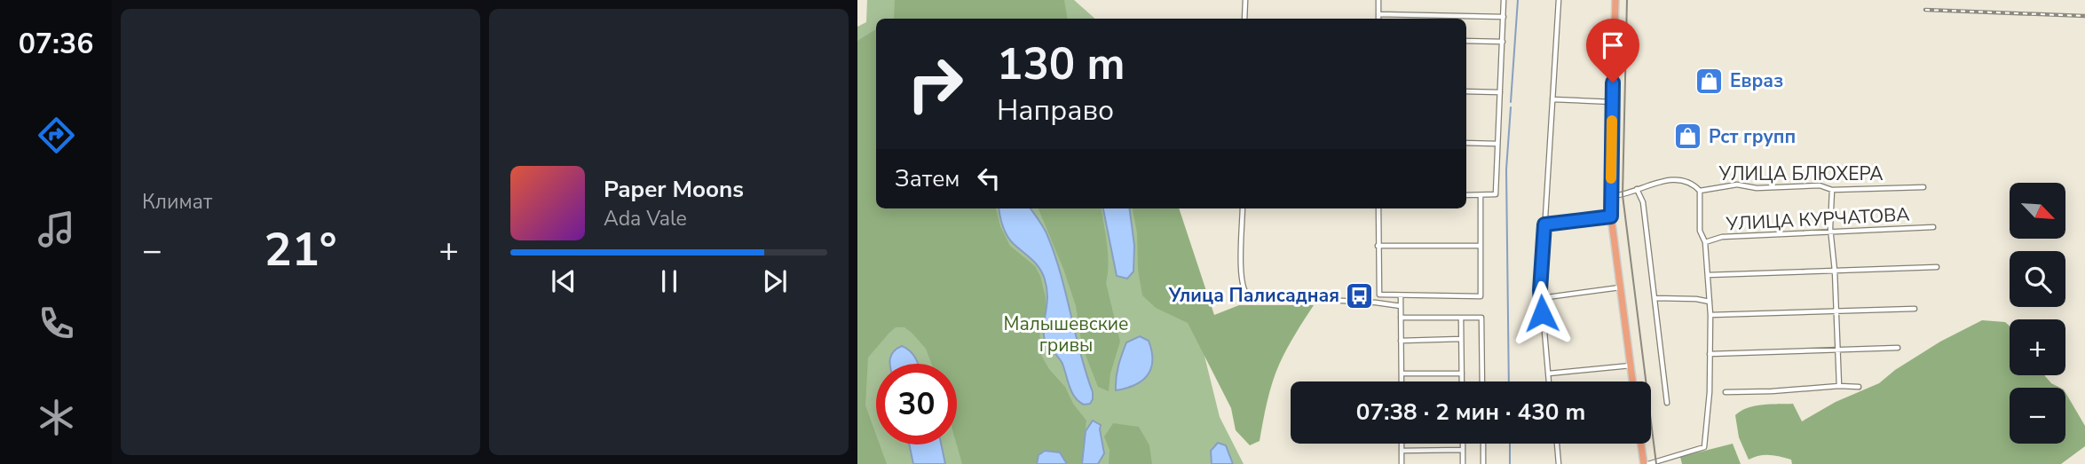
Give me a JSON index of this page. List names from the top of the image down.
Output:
{
  "streets": {
    "street": ["УЛИЦА БЛЮХЕРА", "УЛИЦА КУРЧАТОВА"]
  },
  "parks": ["Малышевские гривы"],
  "places": {
    "shop": ["Евраз", "Рст групп"],
    "bus stop": ["Улица Палисадная"]
  },
  "north": "bottom right",
  "page": {
    "tabs": "07:36",
    "tile": "Климат",
    "turn": ["130 m", "Направо"],
    "then": "Затем",
    "song": ["Paper Moons", "Ada Vale"],
    "map_buttons": ["+", "−"],
    "heat": ["−", "21°", "+"],
    "limit": "30",
    "trip": "07:38 · 2 мин · 430 m"
  }
}
